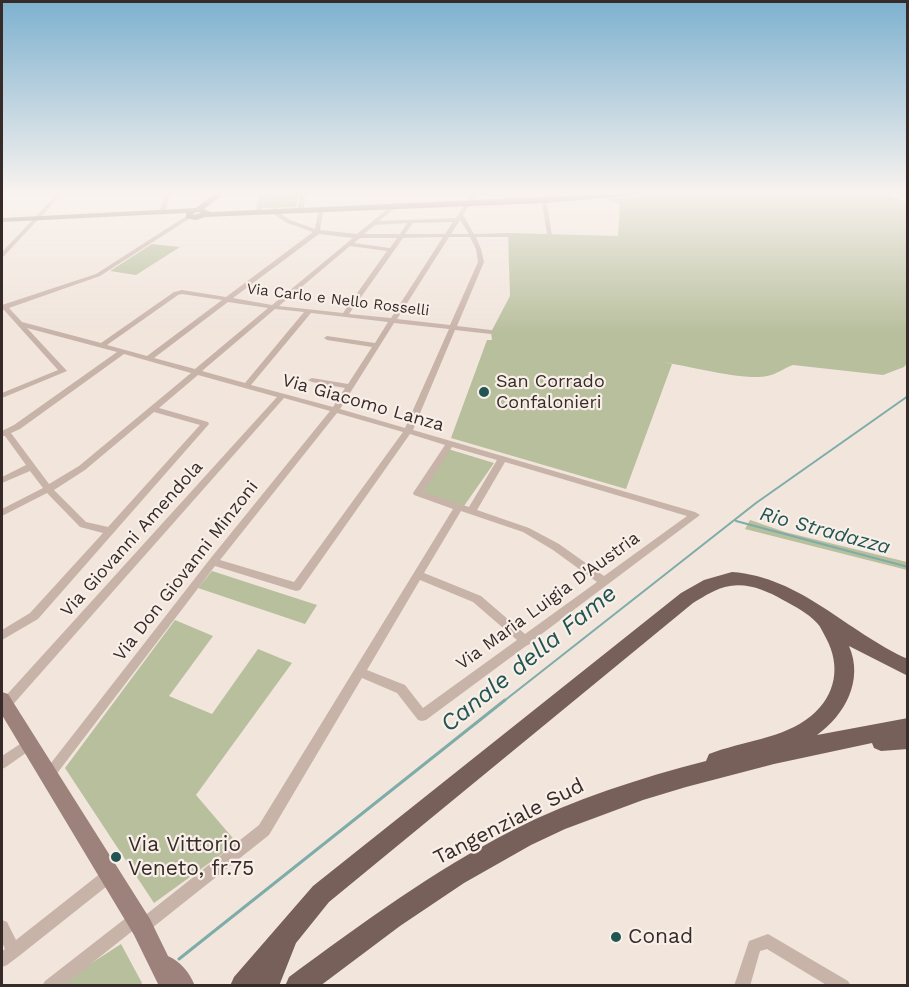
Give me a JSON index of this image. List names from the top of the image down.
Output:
{
  "streets": {
    "main road": ["Tangenziale Sud"],
    "street": [
      "Via Carlo e Nello Rosselli",
      "Via Giacomo Lanza",
      "Via Giovanni Amendola",
      "Via Don Giovanni Minzoni",
      "Via Maria Luigia D'Austria"
    ]
  },
  "crossings": [
    ["Via Carlo e Nello Rosselli", "Via Giacomo Lanza"],
    ["Via Carlo e Nello Rosselli", "Via Don Giovanni Minzoni"],
    ["Via Giacomo Lanza", "Via Giovanni Amendola"],
    ["Via Giacomo Lanza", "Via Don Giovanni Minzoni"],
    ["Via Giacomo Lanza", "Via Maria Luigia D'Austria"]
  ],
  "water": ["Rio Stradazza", "Canale della Fame"],
  "places": ["San Corrado Confalonieri", "Via Vittorio Veneto, fr.75", "Conad"]
}
